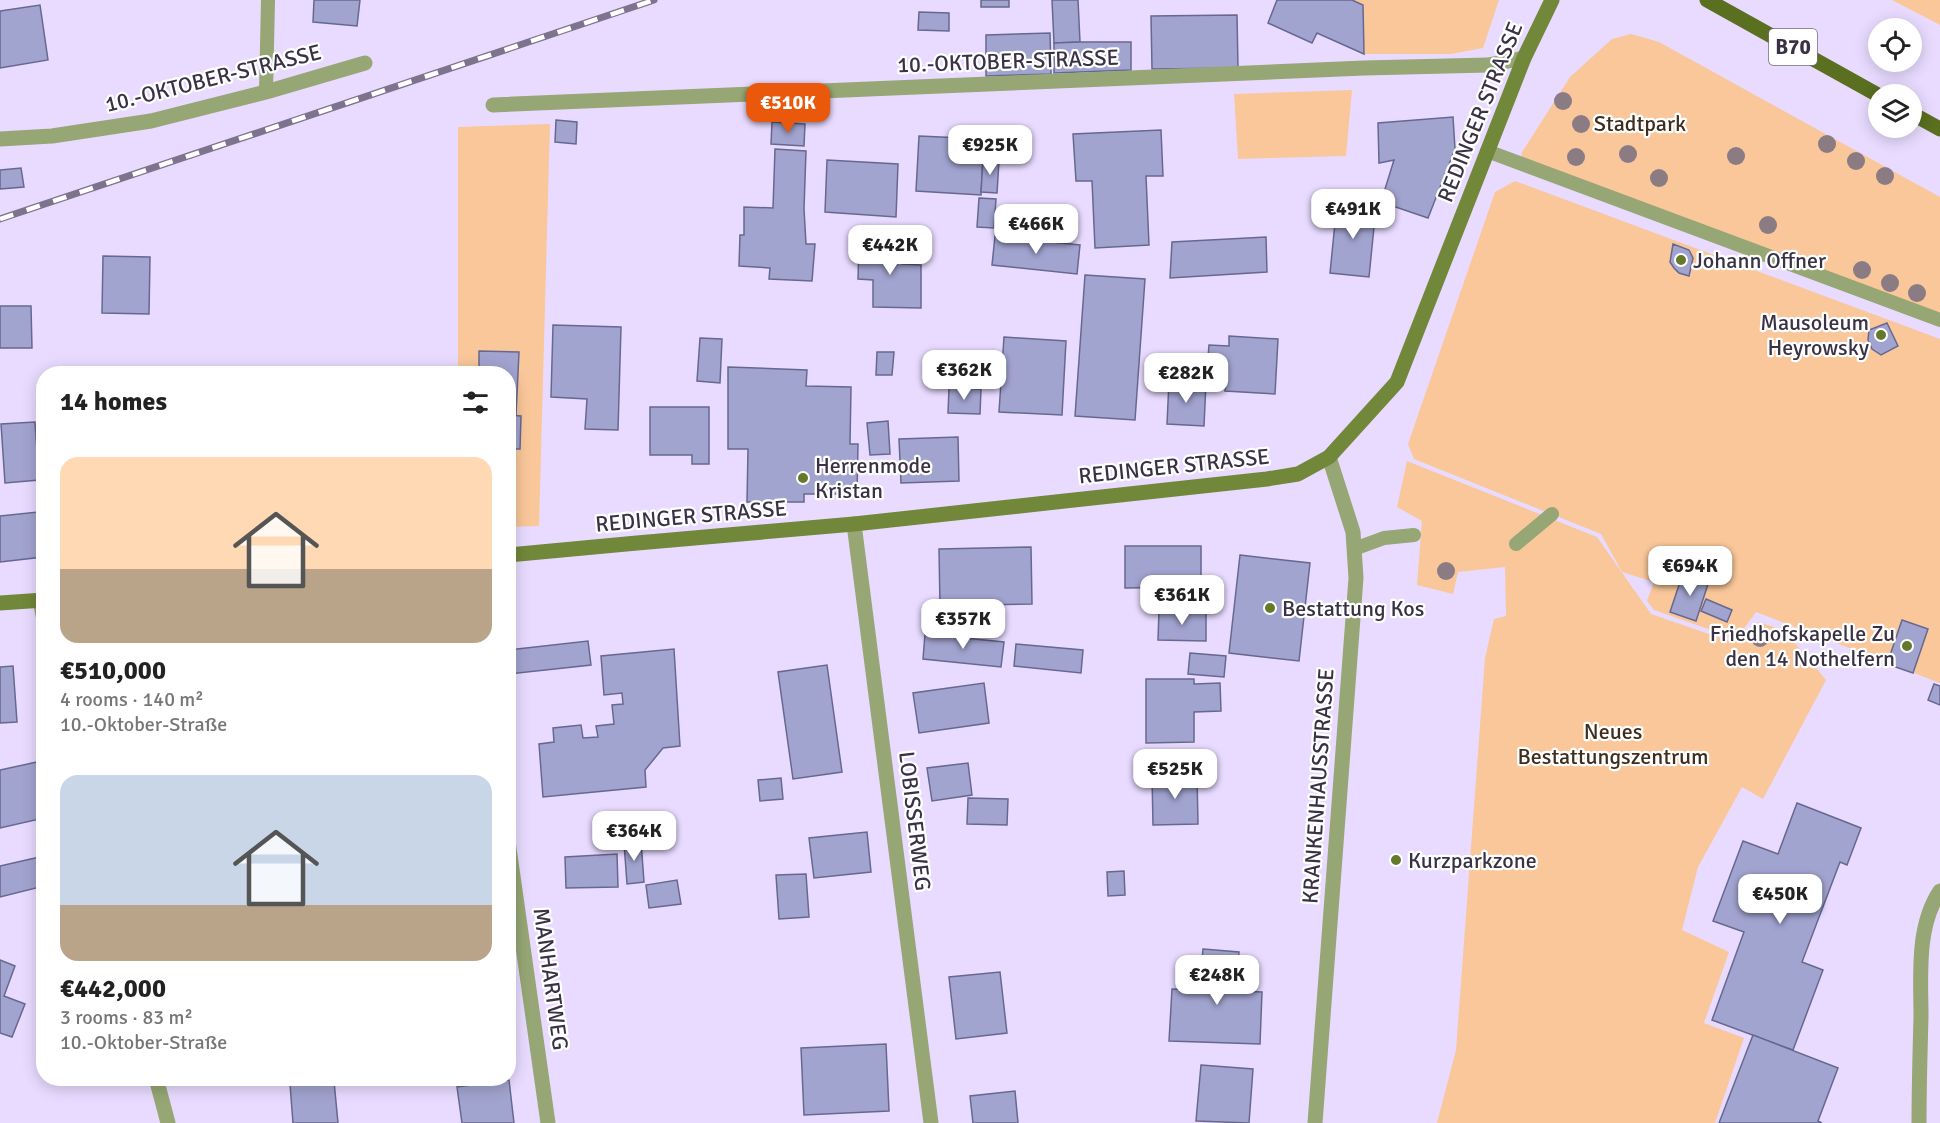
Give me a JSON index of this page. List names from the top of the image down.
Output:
{
  "streets": {
    "main road": ["B70", "REDINGER STRASSE"],
    "street": [
      "10.-OKTOBER-STRASSE",
      "KRANKENHAUSSTRASSE",
      "LOBISSERWEG",
      "MANHARTWEG"
    ]
  },
  "crossings": [
    ["10.-OKTOBER-STRASSE", "REDINGER STRASSE"],
    ["REDINGER STRASSE", "KRANKENHAUSSTRASSE"],
    ["REDINGER STRASSE", "LOBISSERWEG"]
  ],
  "parks": ["Stadtpark", "Neues Bestattungszentrum"],
  "places": [
    "Johann Offner",
    "Mausoleum Heyrowsky",
    "Herrenmode Kristan",
    "Bestattung Kos",
    "Friedhofskapelle Zu den 14 Nothelfern",
    "Kurzparkzone"
  ],
  "page": {
    "price": [
      "€510K",
      "€925K",
      "€491K",
      "€466K",
      "€442K",
      "€362K",
      "€282K",
      "€694K",
      "€361K",
      "€357K",
      "€525K",
      "€364K",
      "€450K",
      "€248K"
    ],
    "heading": "14 homes",
    "list": [
      {
        "name": "€510,000",
        "note": "4 rooms · 140 m² · 10.-Oktober-Straße"
      },
      {
        "name": "€442,000",
        "note": "3 rooms · 83 m² · 10.-Oktober-Straße"
      }
    ]
  }
}
